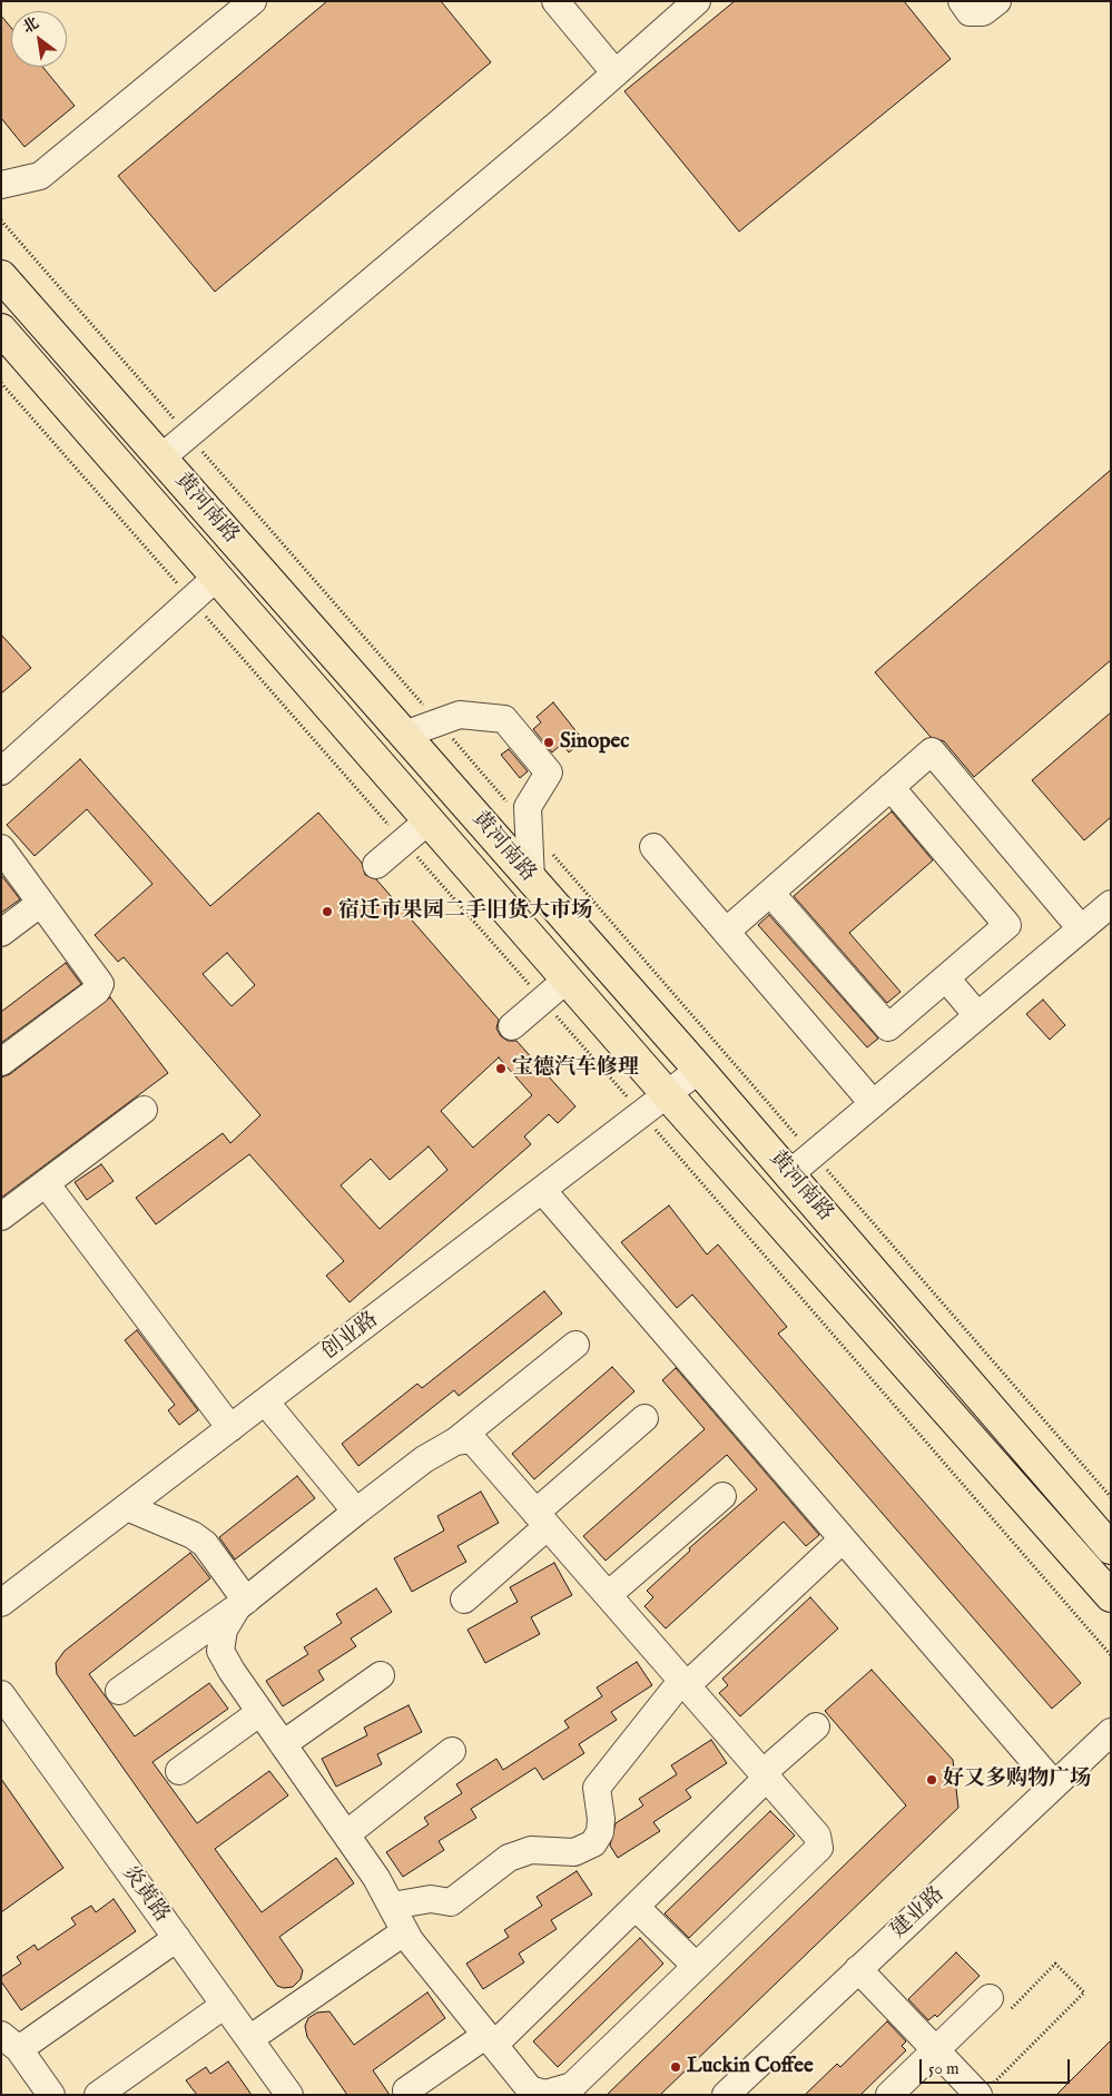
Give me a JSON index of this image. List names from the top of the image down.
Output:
{
  "streets": {
    "main road": ["黄河南路"],
    "street": ["创业路", "炎黄路", "建业路"]
  },
  "crossings": [
    ["黄河南路", "创业路"]
  ],
  "places": [
    "Sinopec",
    "宿迁市果园二手旧货大市场",
    "宝德汽车修理",
    "好又多购物广场",
    "Luckin Coffee"
  ],
  "scale_bar": "50 m",
  "north": "top left"
}
